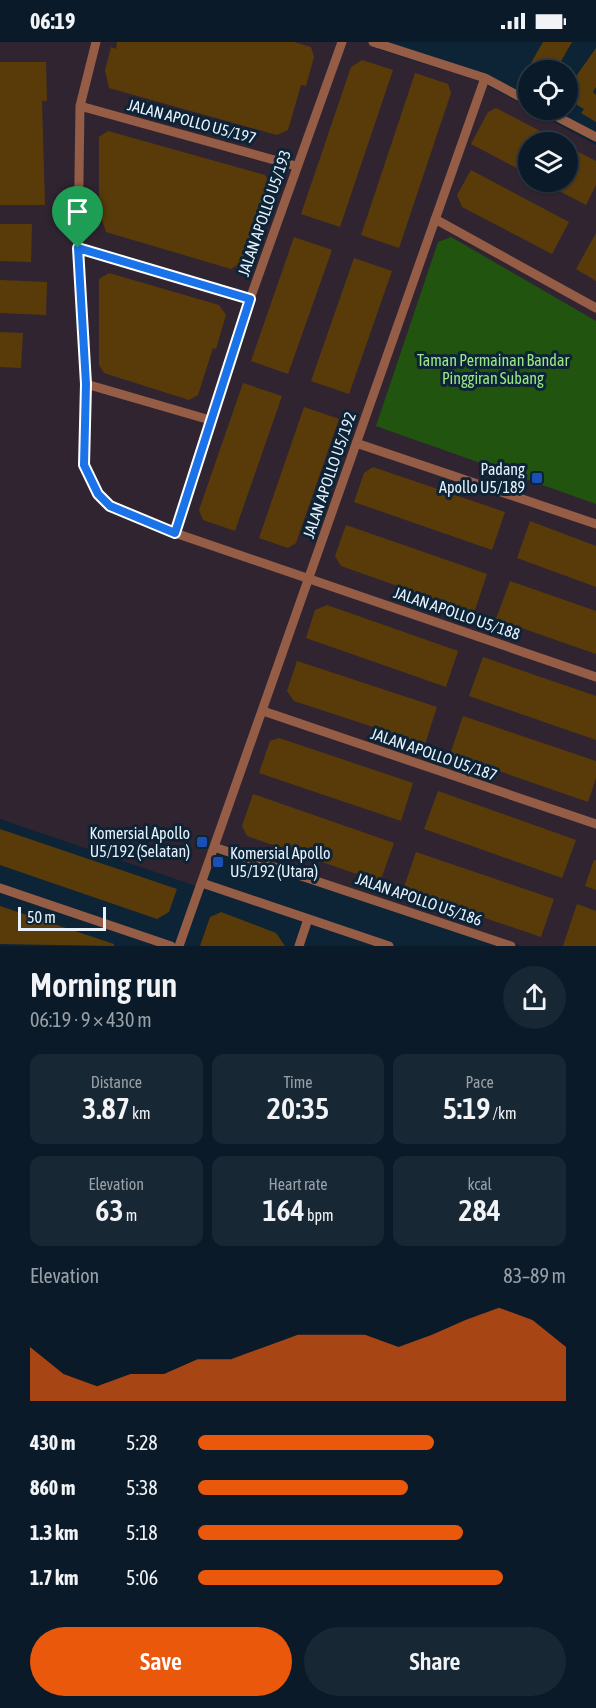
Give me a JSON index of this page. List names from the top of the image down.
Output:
{
  "streets": {
    "street": [
      "JALAN APOLLO U5/197",
      "JALAN APOLLO U5/193",
      "JALAN APOLLO U5/192",
      "JALAN APOLLO U5/188",
      "JALAN APOLLO U5/187",
      "JALAN APOLLO U5/186"
    ]
  },
  "crossings": [
    ["JALAN APOLLO U5/197", "JALAN APOLLO U5/193"],
    ["JALAN APOLLO U5/197", "JALAN APOLLO U5/188"],
    ["JALAN APOLLO U5/193", "JALAN APOLLO U5/188"],
    ["JALAN APOLLO U5/192", "JALAN APOLLO U5/188"],
    ["JALAN APOLLO U5/192", "JALAN APOLLO U5/187"],
    ["JALAN APOLLO U5/192", "JALAN APOLLO U5/186"]
  ],
  "parks": ["Taman Permainan Bandar Pinggiran Subang"],
  "places": {
    "transit": ["Padang Apollo U5/189", "Komersial Apollo U5/192 (Selatan)", "Komersial Apollo U5/192 (Utara)"]
  },
  "scale_bar": "50 m",
  "page": {
    "status": "06:19",
    "scale": "50 m",
    "heading": ["Morning run", "06:19 · 9 × 430 m"],
    "stats": [
      ["Distance", "3.87 km"],
      ["Time", "20:35"],
      ["Pace", "5:19 /km"],
      ["Elevation", "63 m"],
      ["Heart rate", "164 bpm"],
      ["kcal", "284"]
    ],
    "chart": ["Elevation", "83–89 m"],
    "list": [
      {
        "name": "430 m",
        "note": "5:28"
      },
      {
        "name": "860 m",
        "note": "5:38"
      },
      {
        "name": "1.3 km",
        "note": "5:18"
      },
      {
        "name": "1.7 km",
        "note": "5:06"
      }
    ],
    "buttons": ["Save", "Share"]
  }
}
